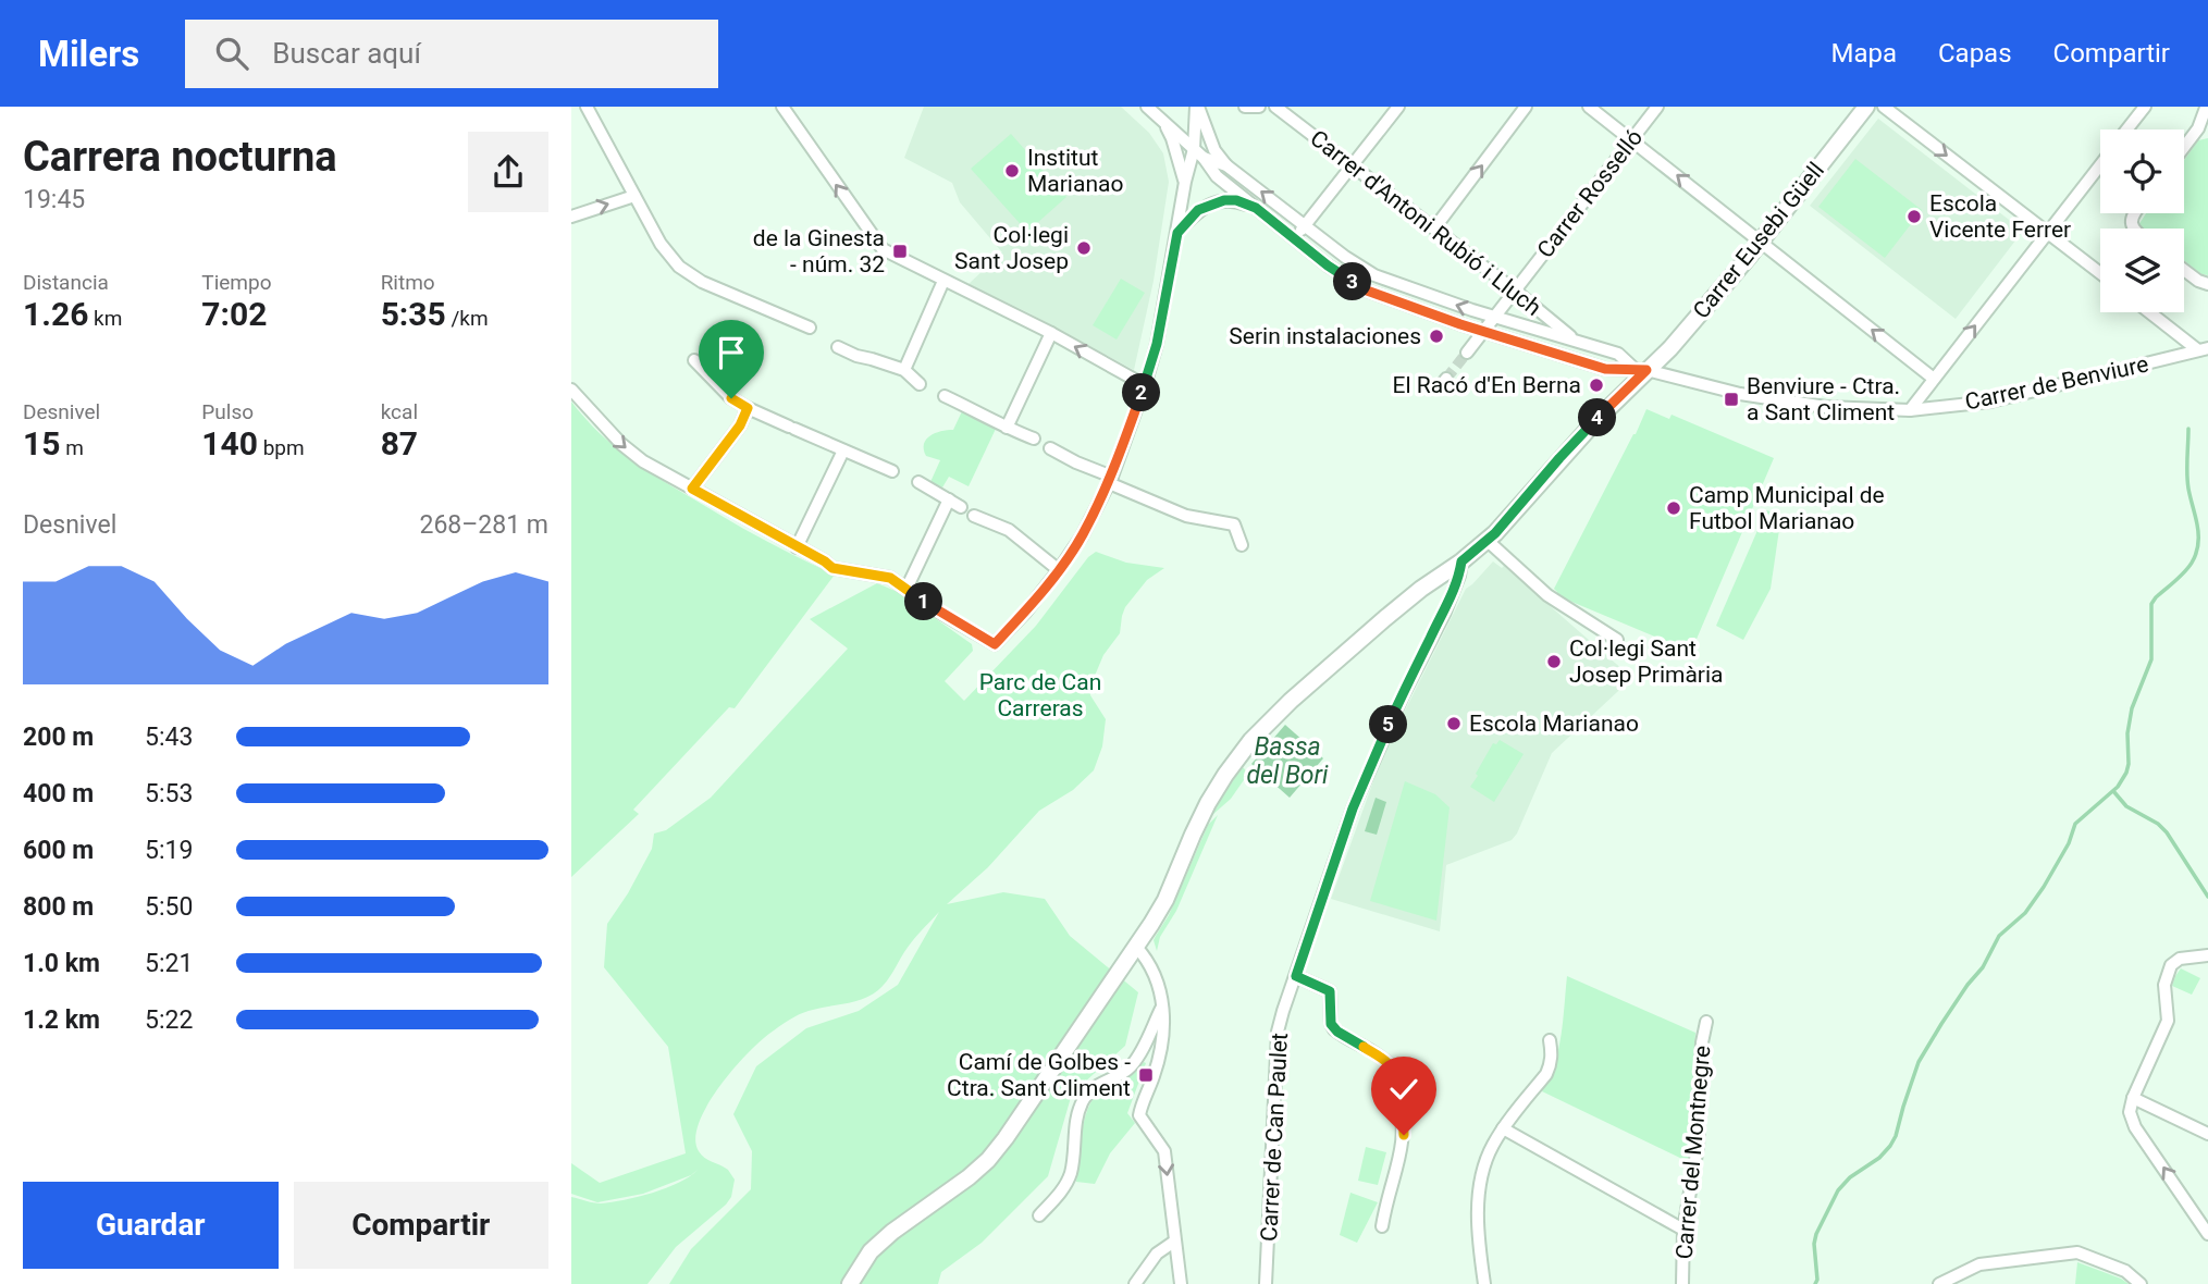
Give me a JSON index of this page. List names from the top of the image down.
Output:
{
  "streets": {
    "street": [
      "Carrer Rosselló",
      "Carrer d'Antoni Rubió i Lluch",
      "Carrer Eusebi Güell",
      "Carrer de Benviure",
      "Carrer de Can Paulet",
      "Carrer del Montnegre"
    ]
  },
  "crossings": [
    ["Carrer Rosselló", "Carrer d'Antoni Rubió i Lluch"],
    ["Carrer Rosselló", "Carrer de Benviure"],
    ["Carrer d'Antoni Rubió i Lluch", "Carrer de Benviure"],
    ["Carrer Eusebi Güell", "Carrer de Benviure"],
    ["Carrer Eusebi Güell", "Carrer de Can Paulet"]
  ],
  "water": ["Bassa del Bori"],
  "parks": ["Parc de Can Carreras"],
  "places": {
    "other": [
      "Institut Marianao",
      "Escola Vicente Ferrer",
      "Col·legi Sant Josep",
      "Serin instalaciones",
      "El Racó d'En Berna",
      "Camp Municipal de Futbol Marianao",
      "Col·legi Sant Josep Primària",
      "Escola Marianao"
    ],
    "transit": ["de la Ginesta - núm. 32", "Benviure - Ctra. a Sant Climent", "Camí de Golbes - Ctra. Sant Climent"]
  },
  "page": {
    "header": "Milers",
    "search": "Buscar aquí",
    "nav": ["Mapa", "Capas", "Compartir"],
    "heading": ["Carrera nocturna", "19:45"],
    "stats": [
      ["Distancia", "1.26 km"],
      ["Tiempo", "7:02"],
      ["Ritmo", "5:35 /km"],
      ["Desnivel", "15 m"],
      ["Pulso", "140 bpm"],
      ["kcal", "87"]
    ],
    "pins": [
      "3",
      "2",
      "4",
      "1",
      "5"
    ],
    "chart": ["Desnivel", "268–281 m"],
    "list": [
      {
        "name": "200 m",
        "note": "5:43"
      },
      {
        "name": "400 m",
        "note": "5:53"
      },
      {
        "name": "600 m",
        "note": "5:19"
      },
      {
        "name": "800 m",
        "note": "5:50"
      },
      {
        "name": "1.0 km",
        "note": "5:21"
      },
      {
        "name": "1.2 km",
        "note": "5:22"
      }
    ],
    "buttons": ["Guardar", "Compartir"]
  }
}
